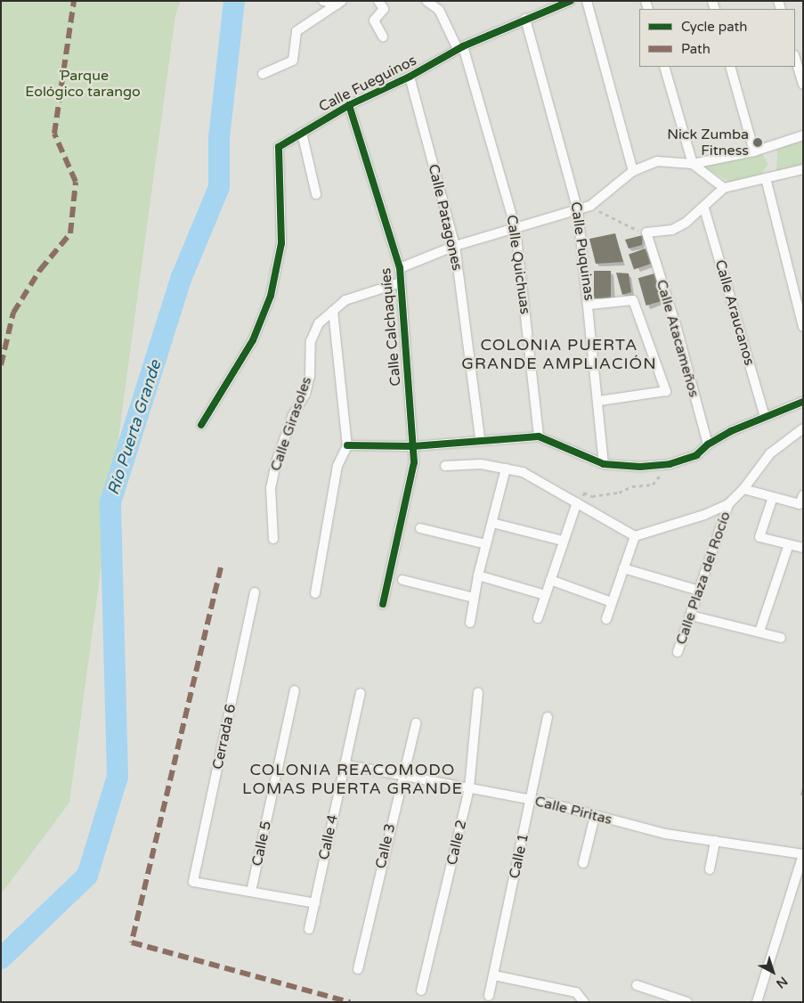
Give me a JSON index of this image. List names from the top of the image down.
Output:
{
  "streets": {
    "street": [
      "Calle Fueguinos",
      "Calle Patagones",
      "Calle Puquinas",
      "Calle Quichuas",
      "Calle Araucanos",
      "Calle Calchaquíes",
      "Calle Atacameños",
      "Calle Girasoles",
      "Calle Plaza del Rocío",
      "Cerrada 6",
      "Calle Piritas",
      "Calle 4",
      "Calle 2",
      "Calle 5",
      "Calle 3",
      "Calle 1"
    ]
  },
  "crossings": [
    ["Calle Fueguinos", "Calle Patagones"],
    ["Calle Fueguinos", "Calle Puquinas"],
    ["Calle Fueguinos", "Calle Quichuas"],
    ["Calle Fueguinos", "Calle Calchaquíes"],
    ["Calle Calchaquíes", "Calle Girasoles"],
    ["Cerrada 6", "Calle 5"],
    ["Calle Piritas", "Calle 4"],
    ["Calle Piritas", "Calle 2"],
    ["Calle Piritas", "Calle 3"],
    ["Calle Piritas", "Calle 1"]
  ],
  "districts": ["COLONIA PUERTA GRANDE AMPLIACIÓN", "COLONIA REACOMODO LOMAS PUERTA GRANDE"],
  "water": ["Río Puerta Grande"],
  "parks": ["´Parque Eológico tarango"],
  "places": ["Nick Zumba Fitness"],
  "legend": ["Cycle path", "Path"],
  "north": "bottom right"
}
